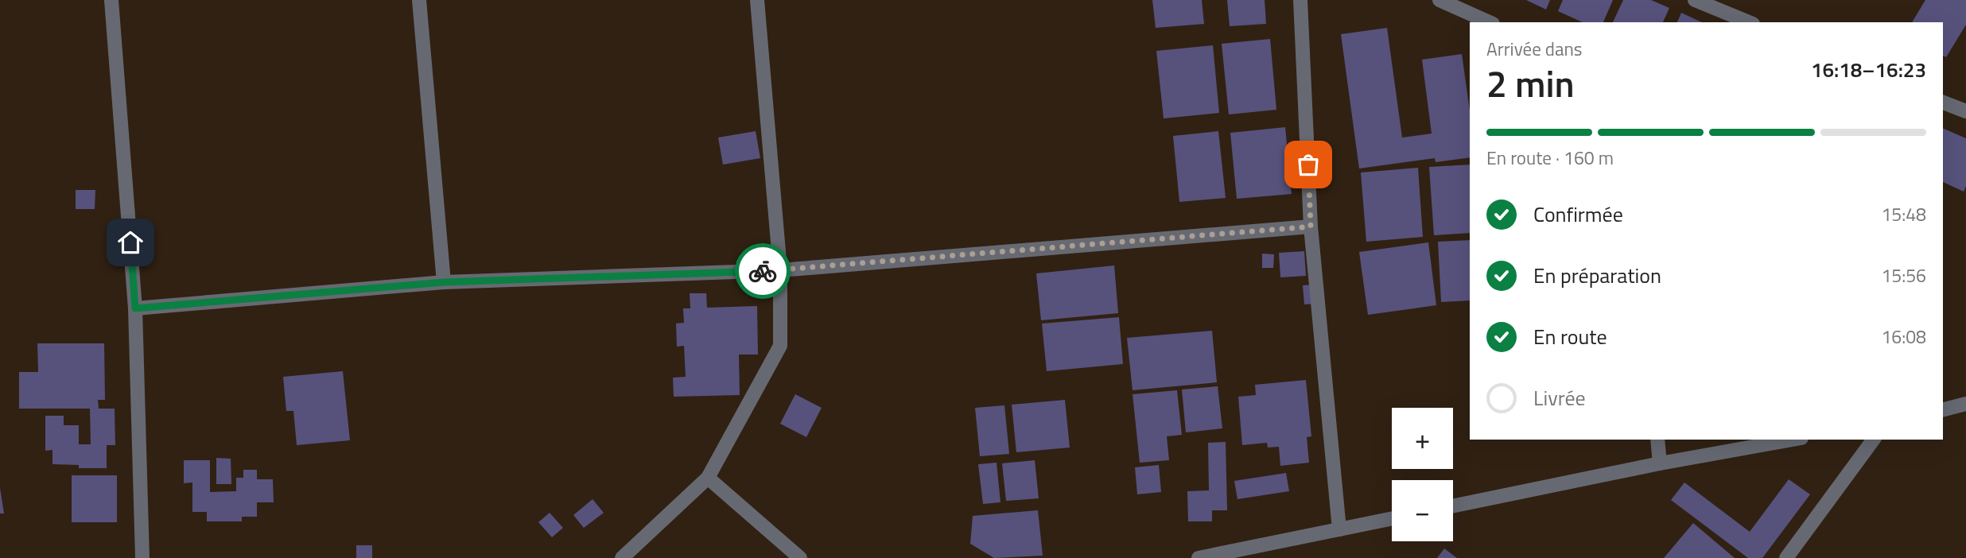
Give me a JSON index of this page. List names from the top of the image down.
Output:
{
  "page": {
    "heading": ["2 min", "Arrivée dans", "16:18–16:23"],
    "bar": "En route · 160 m",
    "list": [
      ["Confirmée", "15:48"],
      ["En préparation", "15:56"],
      ["En route", "16:08"],
      "Livrée"
    ],
    "map_buttons": ["+", "−"]
  }
}
